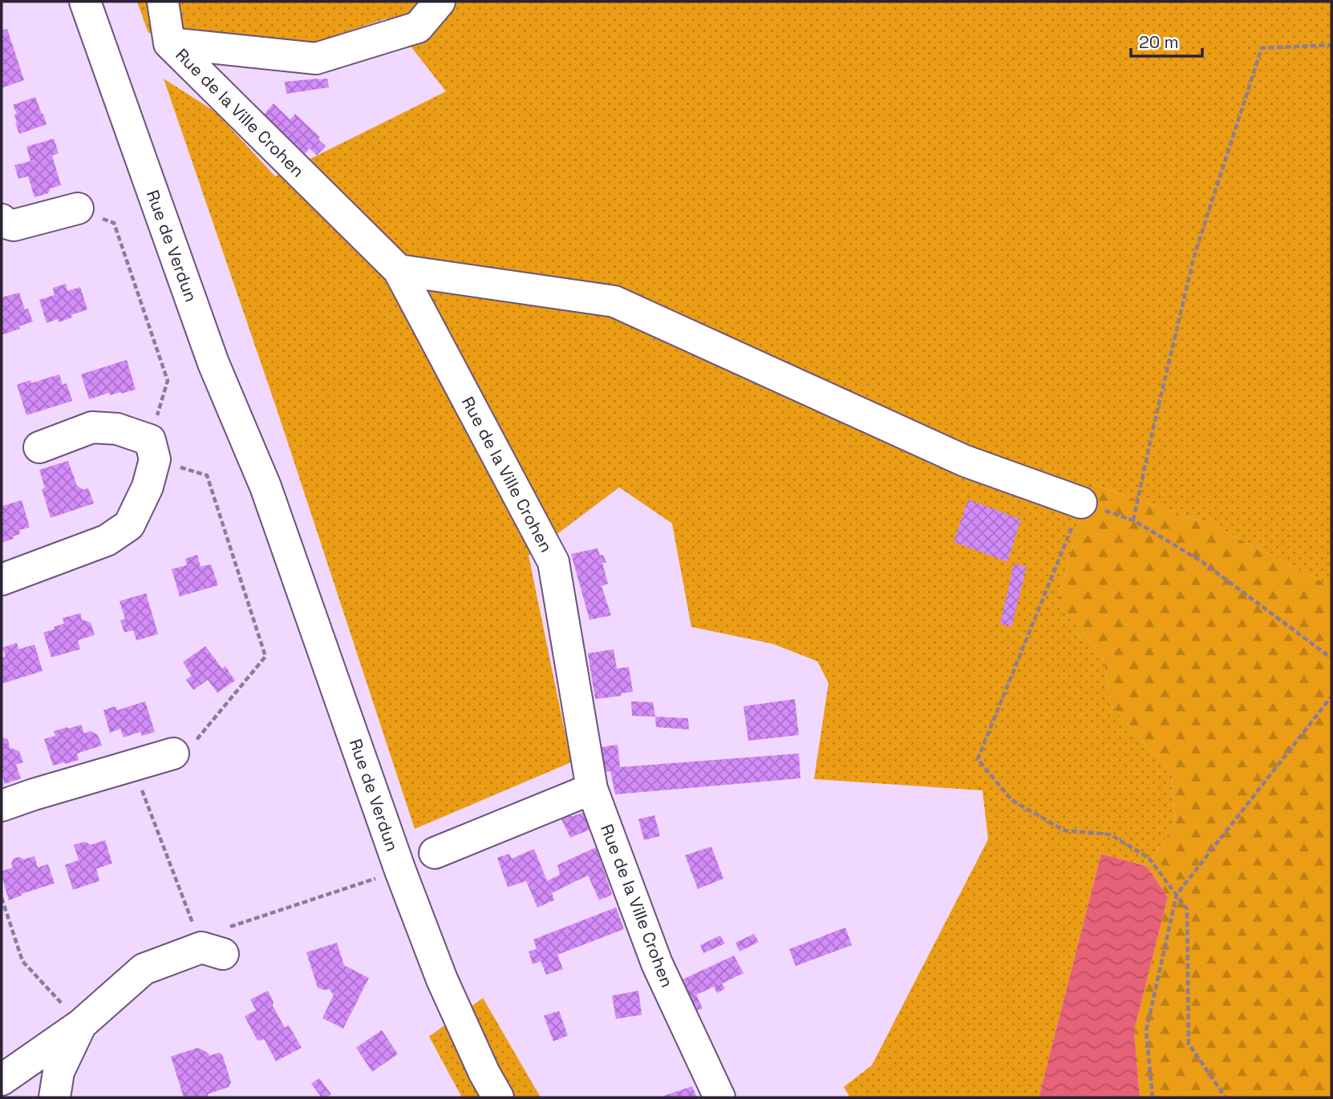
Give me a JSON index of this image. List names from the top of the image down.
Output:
{
  "streets": {
    "street": ["Rue de la Ville Crohen", "Rue de Verdun"]
  },
  "scale_bar": "20 m"
}
